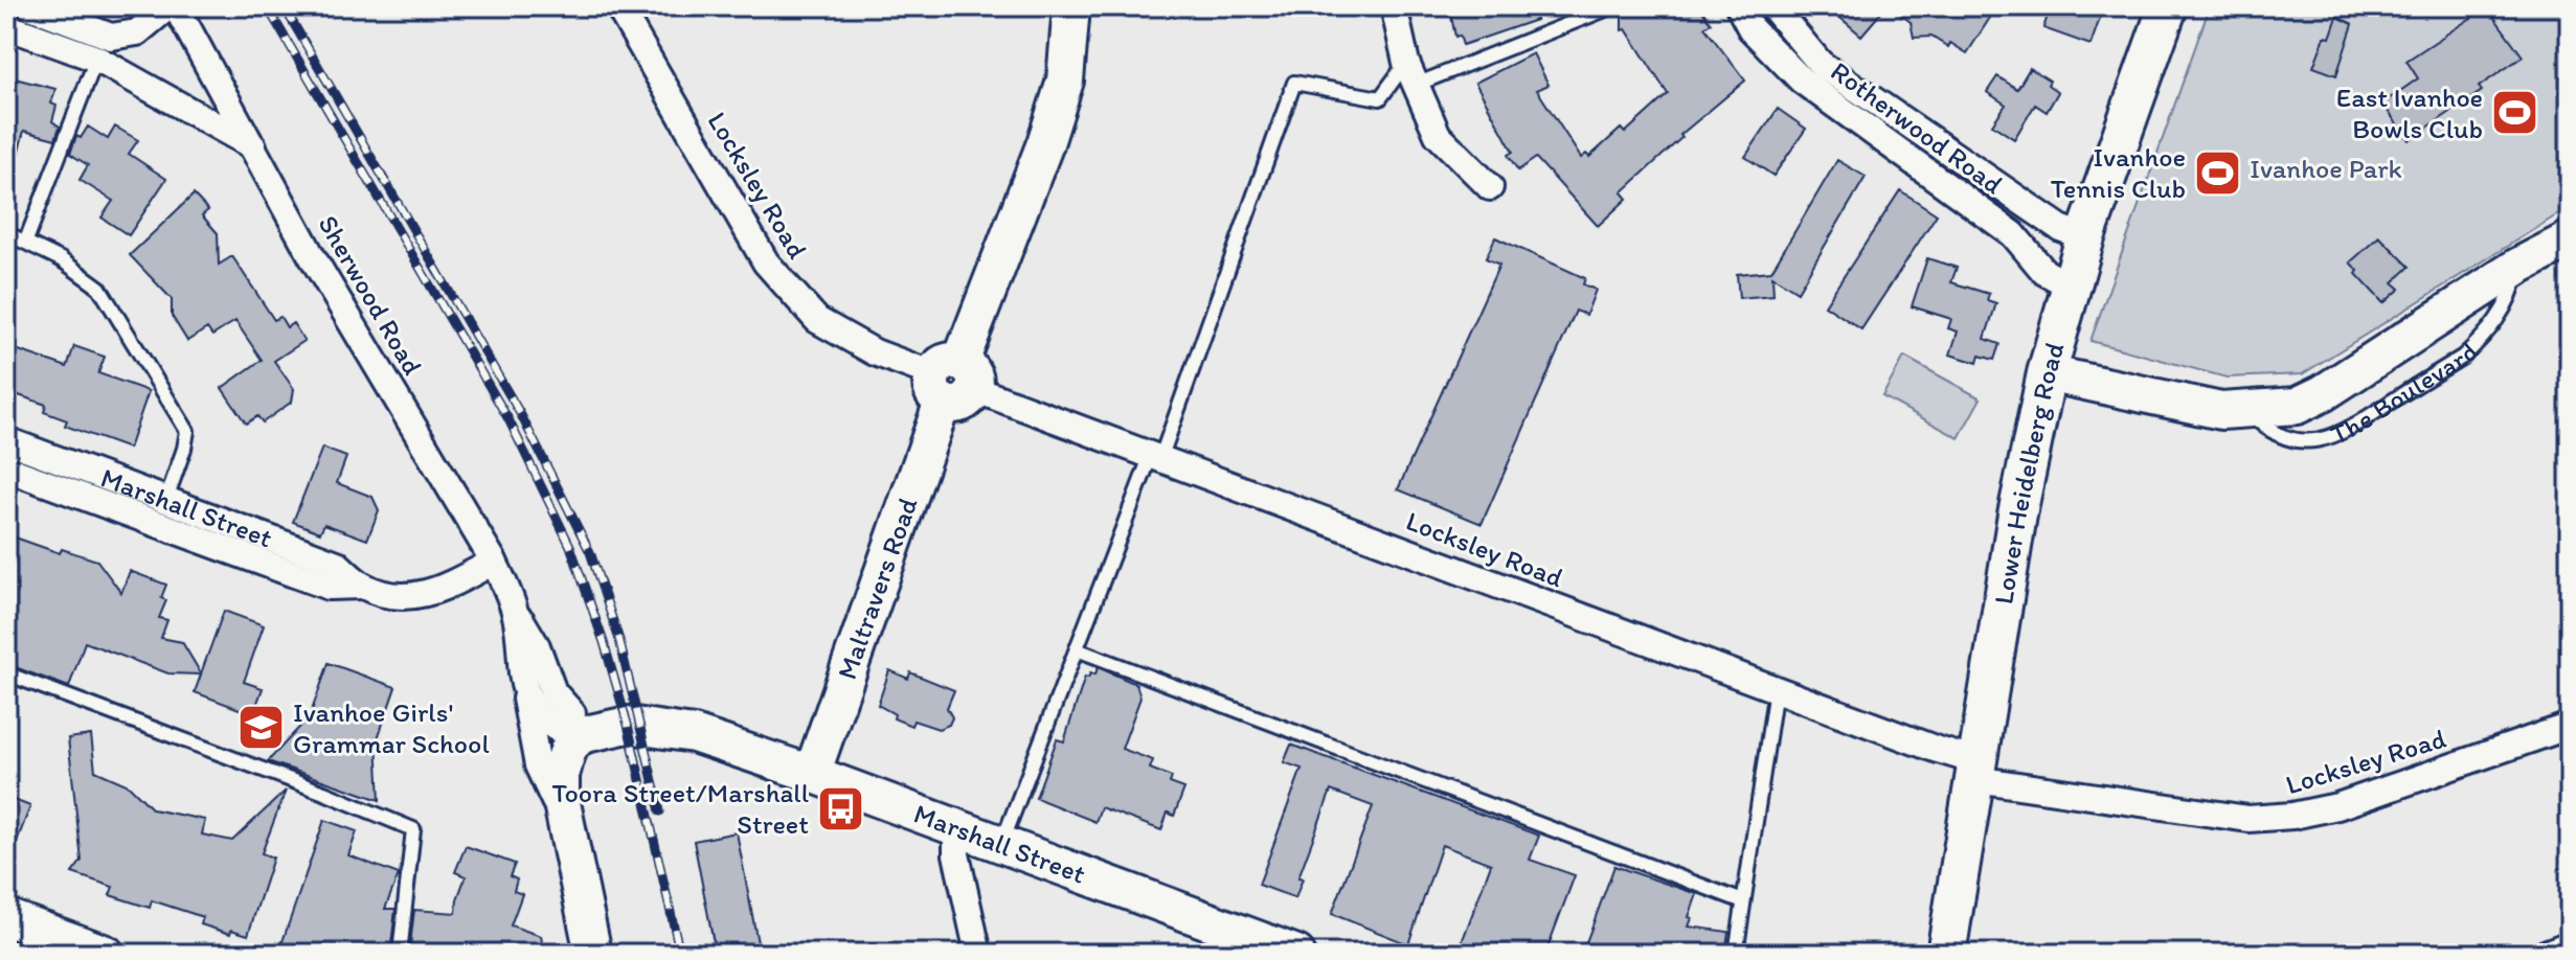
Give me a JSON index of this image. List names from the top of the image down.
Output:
{
  "streets": {
    "main road": ["Lower Heidelberg Road"],
    "street": [
      "Rotherwood Road",
      "Locksley Road",
      "Sherwood Road",
      "The Boulevard",
      "Marshall Street",
      "Maltravers Road"
    ]
  },
  "crossings": [
    ["Rotherwood Road", "Lower Heidelberg Road"],
    ["Locksley Road", "Lower Heidelberg Road"],
    ["Locksley Road", "Maltravers Road"],
    ["Sherwood Road", "Marshall Street"],
    ["The Boulevard", "Lower Heidelberg Road"],
    ["Marshall Street", "Maltravers Road"]
  ],
  "parks": ["Ivanhoe Park"],
  "places": {
    "sports": ["East Ivanhoe Bowls Club", "Ivanhoe Tennis Club"],
    "school or university": ["Ivanhoe Girls' Grammar School"],
    "bus stop": ["Toora Street/Marshall Street"]
  }
}
